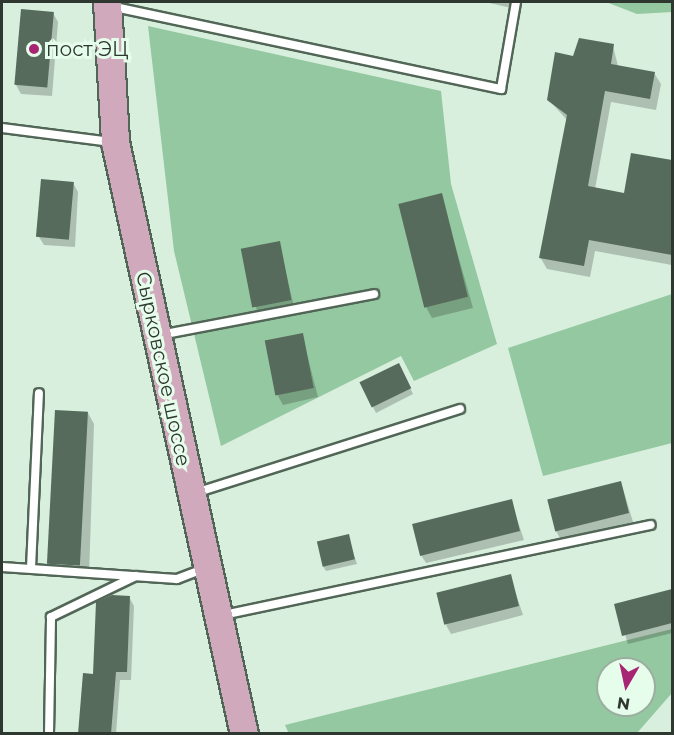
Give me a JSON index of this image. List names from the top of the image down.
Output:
{
  "streets": {
    "main road": ["Сырковское шоссе"]
  },
  "places": ["пост ЭЦ"],
  "north": "bottom"
}
